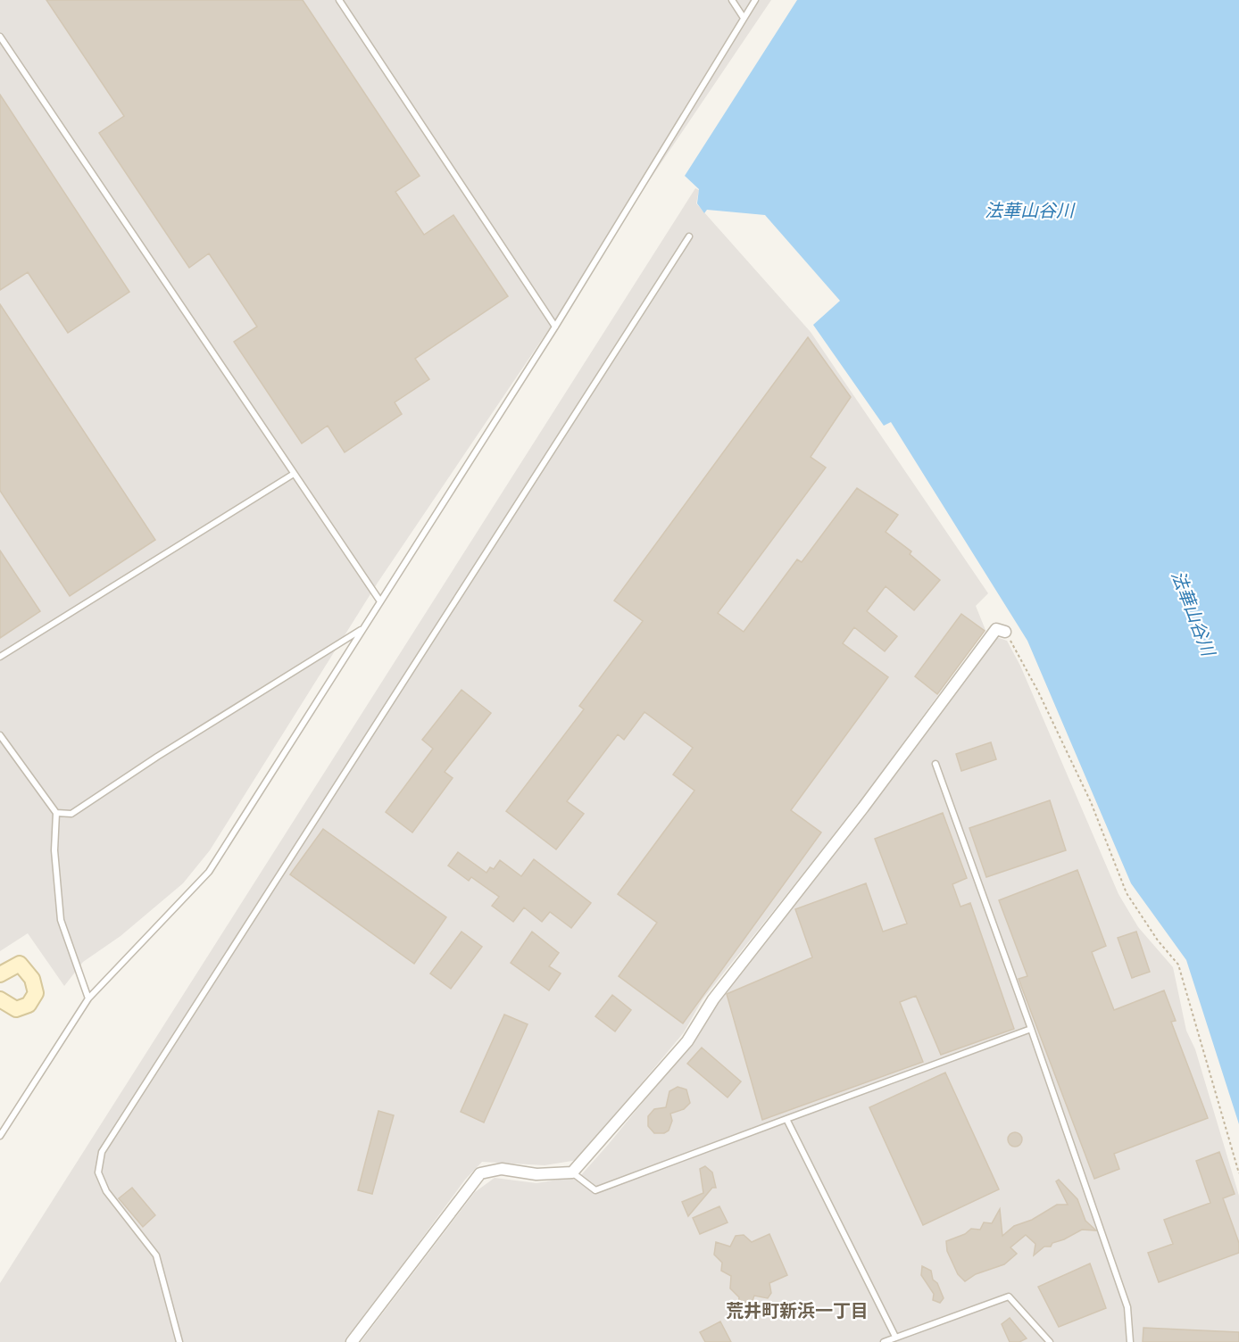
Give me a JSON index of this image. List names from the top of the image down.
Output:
{
  "districts": ["荒井町新浜一丁目"],
  "water": ["法華山谷川"]
}
